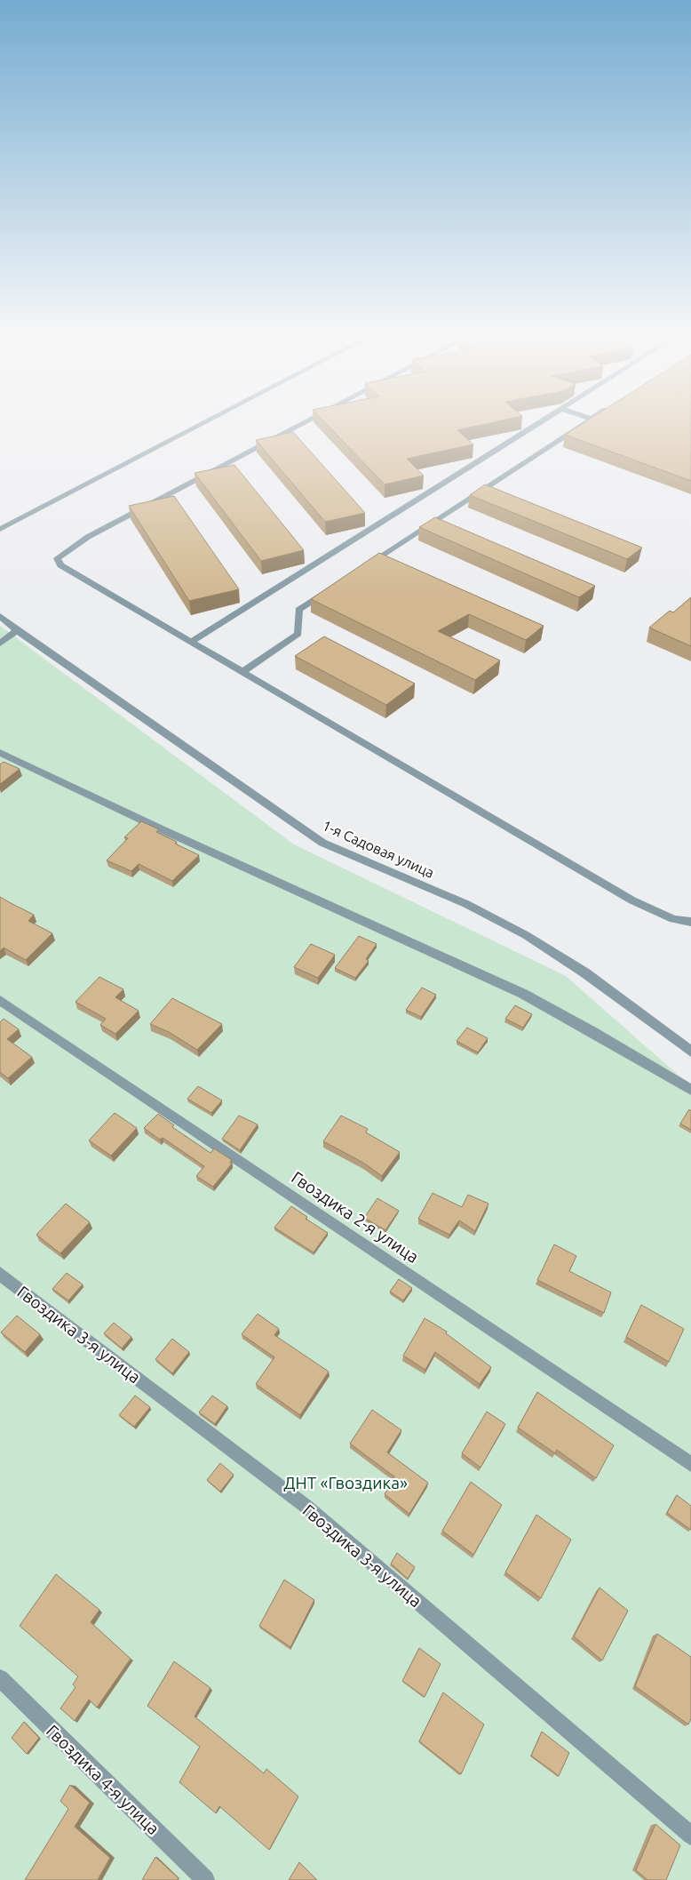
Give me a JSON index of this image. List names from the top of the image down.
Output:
{
  "streets": {
    "street": [
      "1-я Садовая улица",
      "Гвоздика 2-я улица",
      "Гвоздика 3-я улица",
      "Гвоздика 4-я улица"
    ]
  },
  "parks": ["ДНТ «Гвоздика»"]
}
